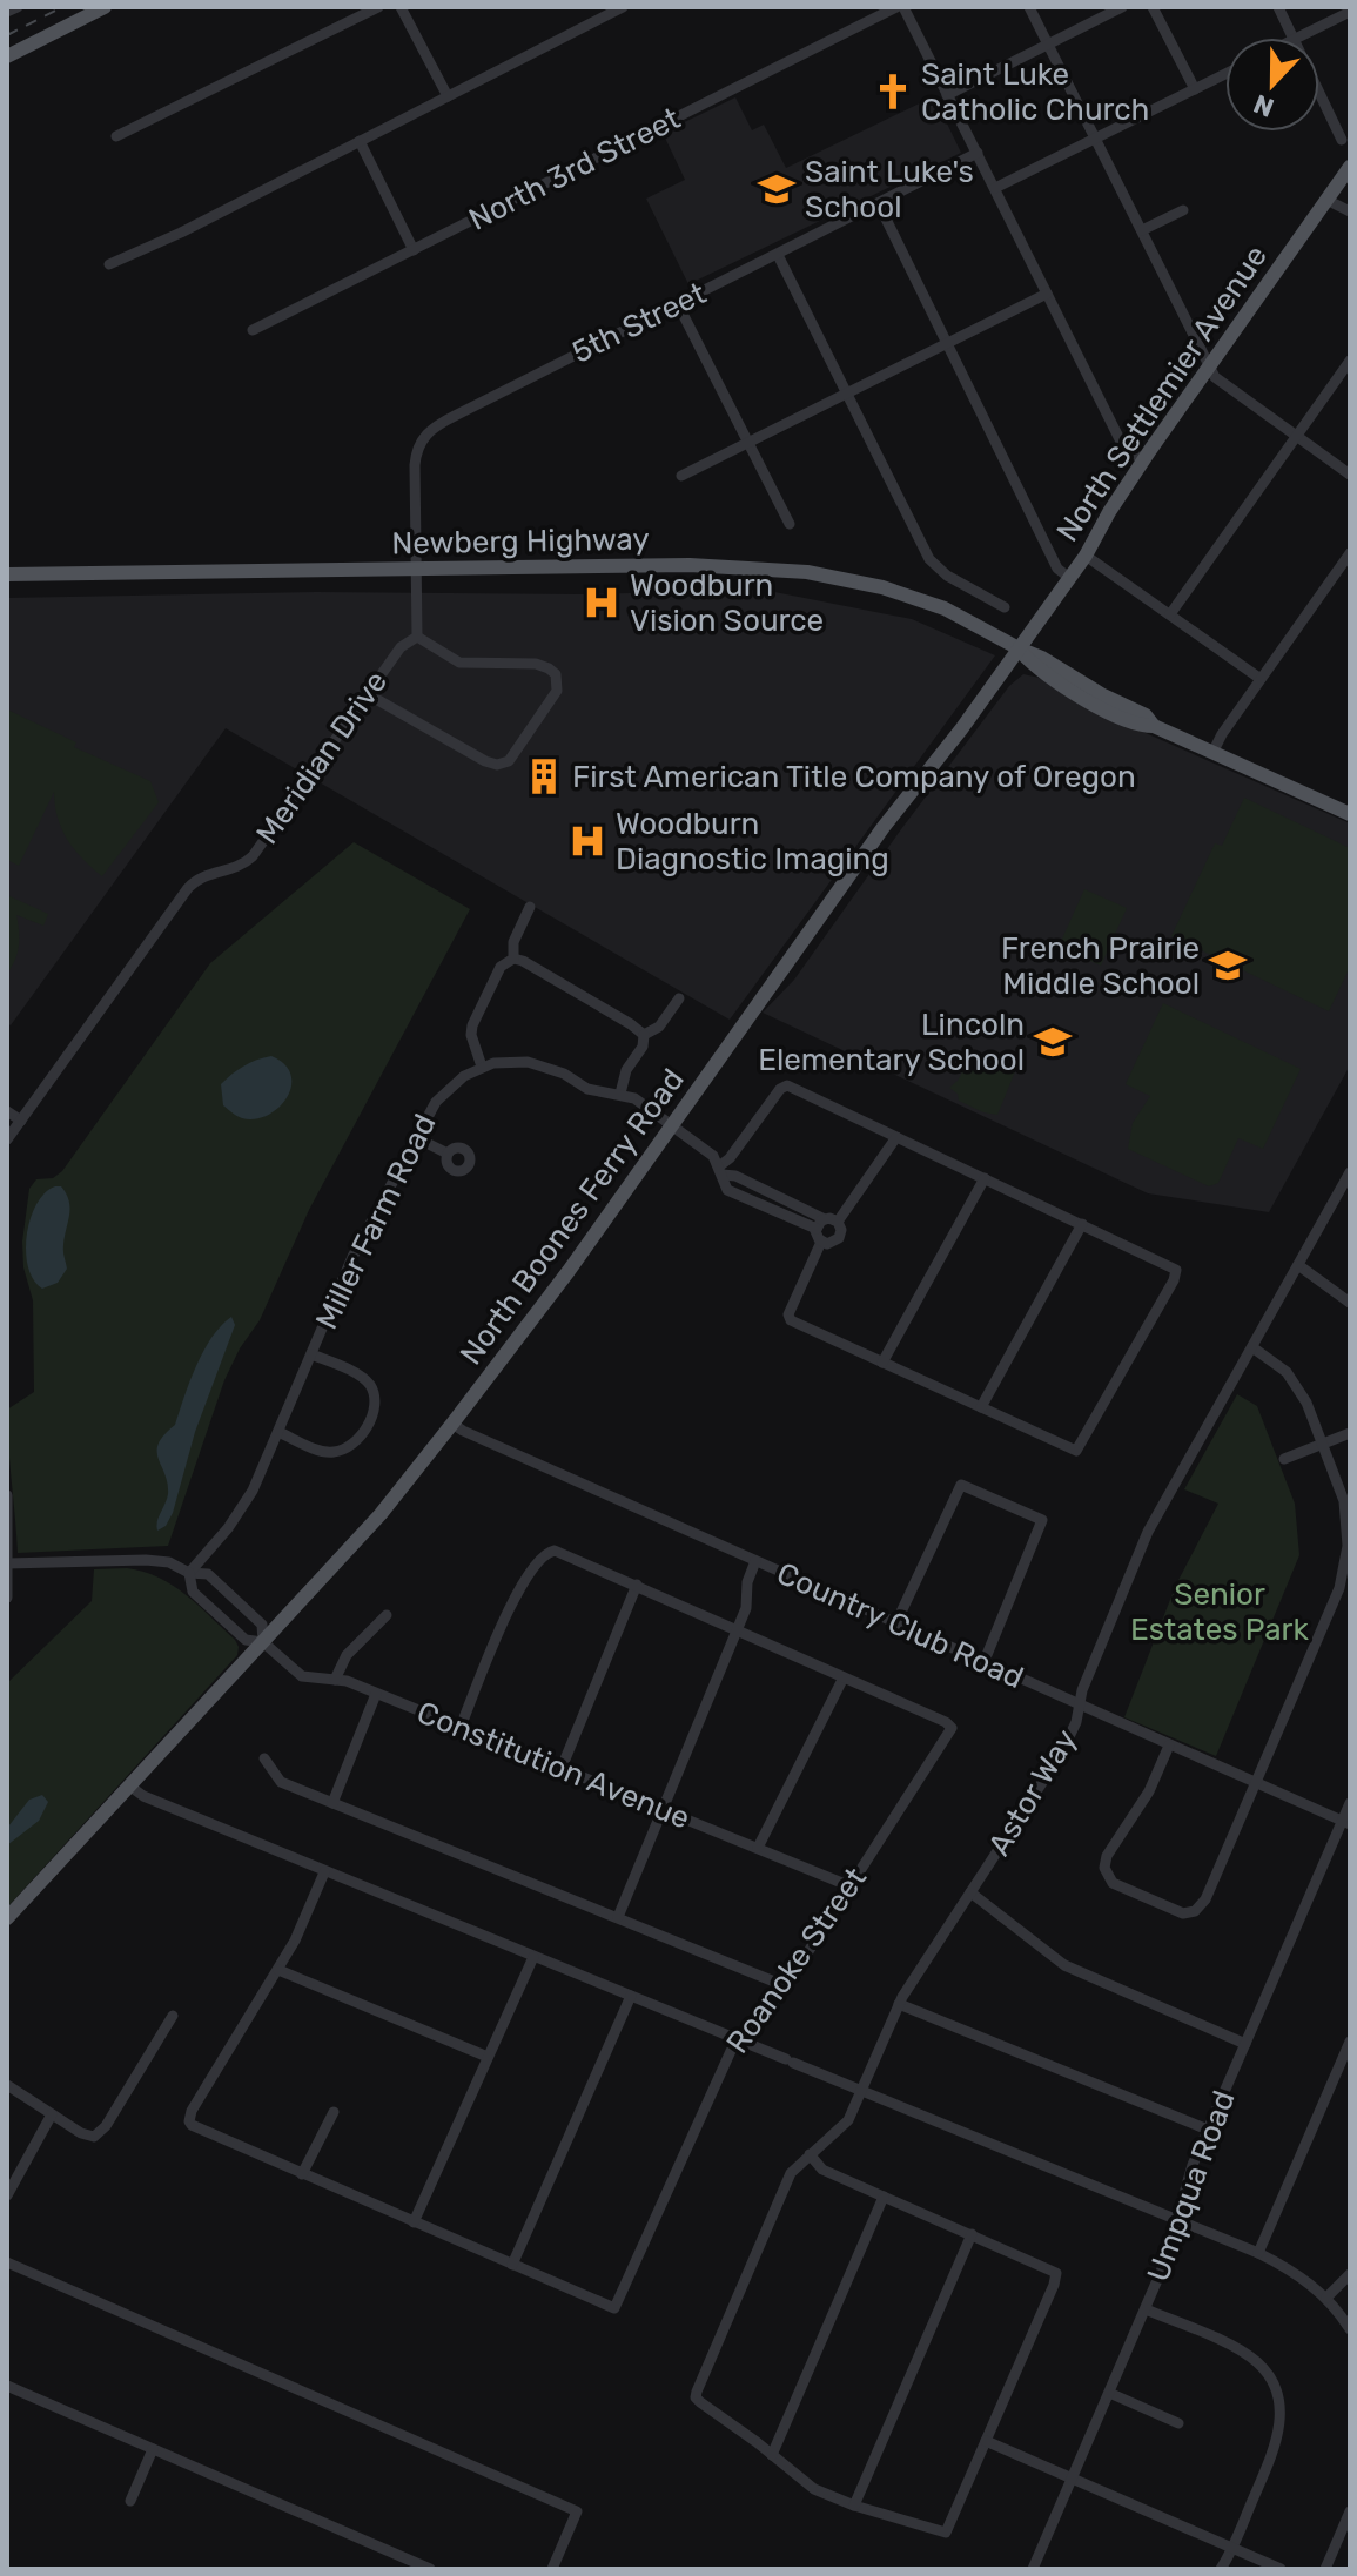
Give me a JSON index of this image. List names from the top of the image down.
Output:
{
  "streets": {
    "main road": ["North Settlemier Avenue", "Newberg Highway", "North Boones Ferry Road"],
    "street": [
      "North 3rd Street",
      "5th Street",
      "Meridian Drive",
      "Miller Farm Road",
      "Country Club Road",
      "Constitution Avenue",
      "Astor Way",
      "Roanoke Street",
      "Umpqua Road"
    ]
  },
  "crossings": [
    ["5th Street", "Newberg Highway"],
    ["North Settlemier Avenue", "Newberg Highway"],
    ["North Settlemier Avenue", "North Boones Ferry Road"],
    ["Newberg Highway", "North Boones Ferry Road"],
    ["North Boones Ferry Road", "Country Club Road"],
    ["North Boones Ferry Road", "Constitution Avenue"],
    ["Country Club Road", "Astor Way"],
    ["Country Club Road", "Umpqua Road"],
    ["Constitution Avenue", "Roanoke Street"]
  ],
  "parks": ["Senior Estates Park"],
  "places": {
    "church": ["Saint Luke Catholic Church"],
    "school or university": ["Saint Luke's School", "French Prairie Middle School", "Lincoln Elementary School"],
    "hospital": ["Woodburn Vision Source", "Woodburn Diagnostic Imaging"],
    "building": ["First American Title Company of Oregon"]
  },
  "north": "bottom"
}
